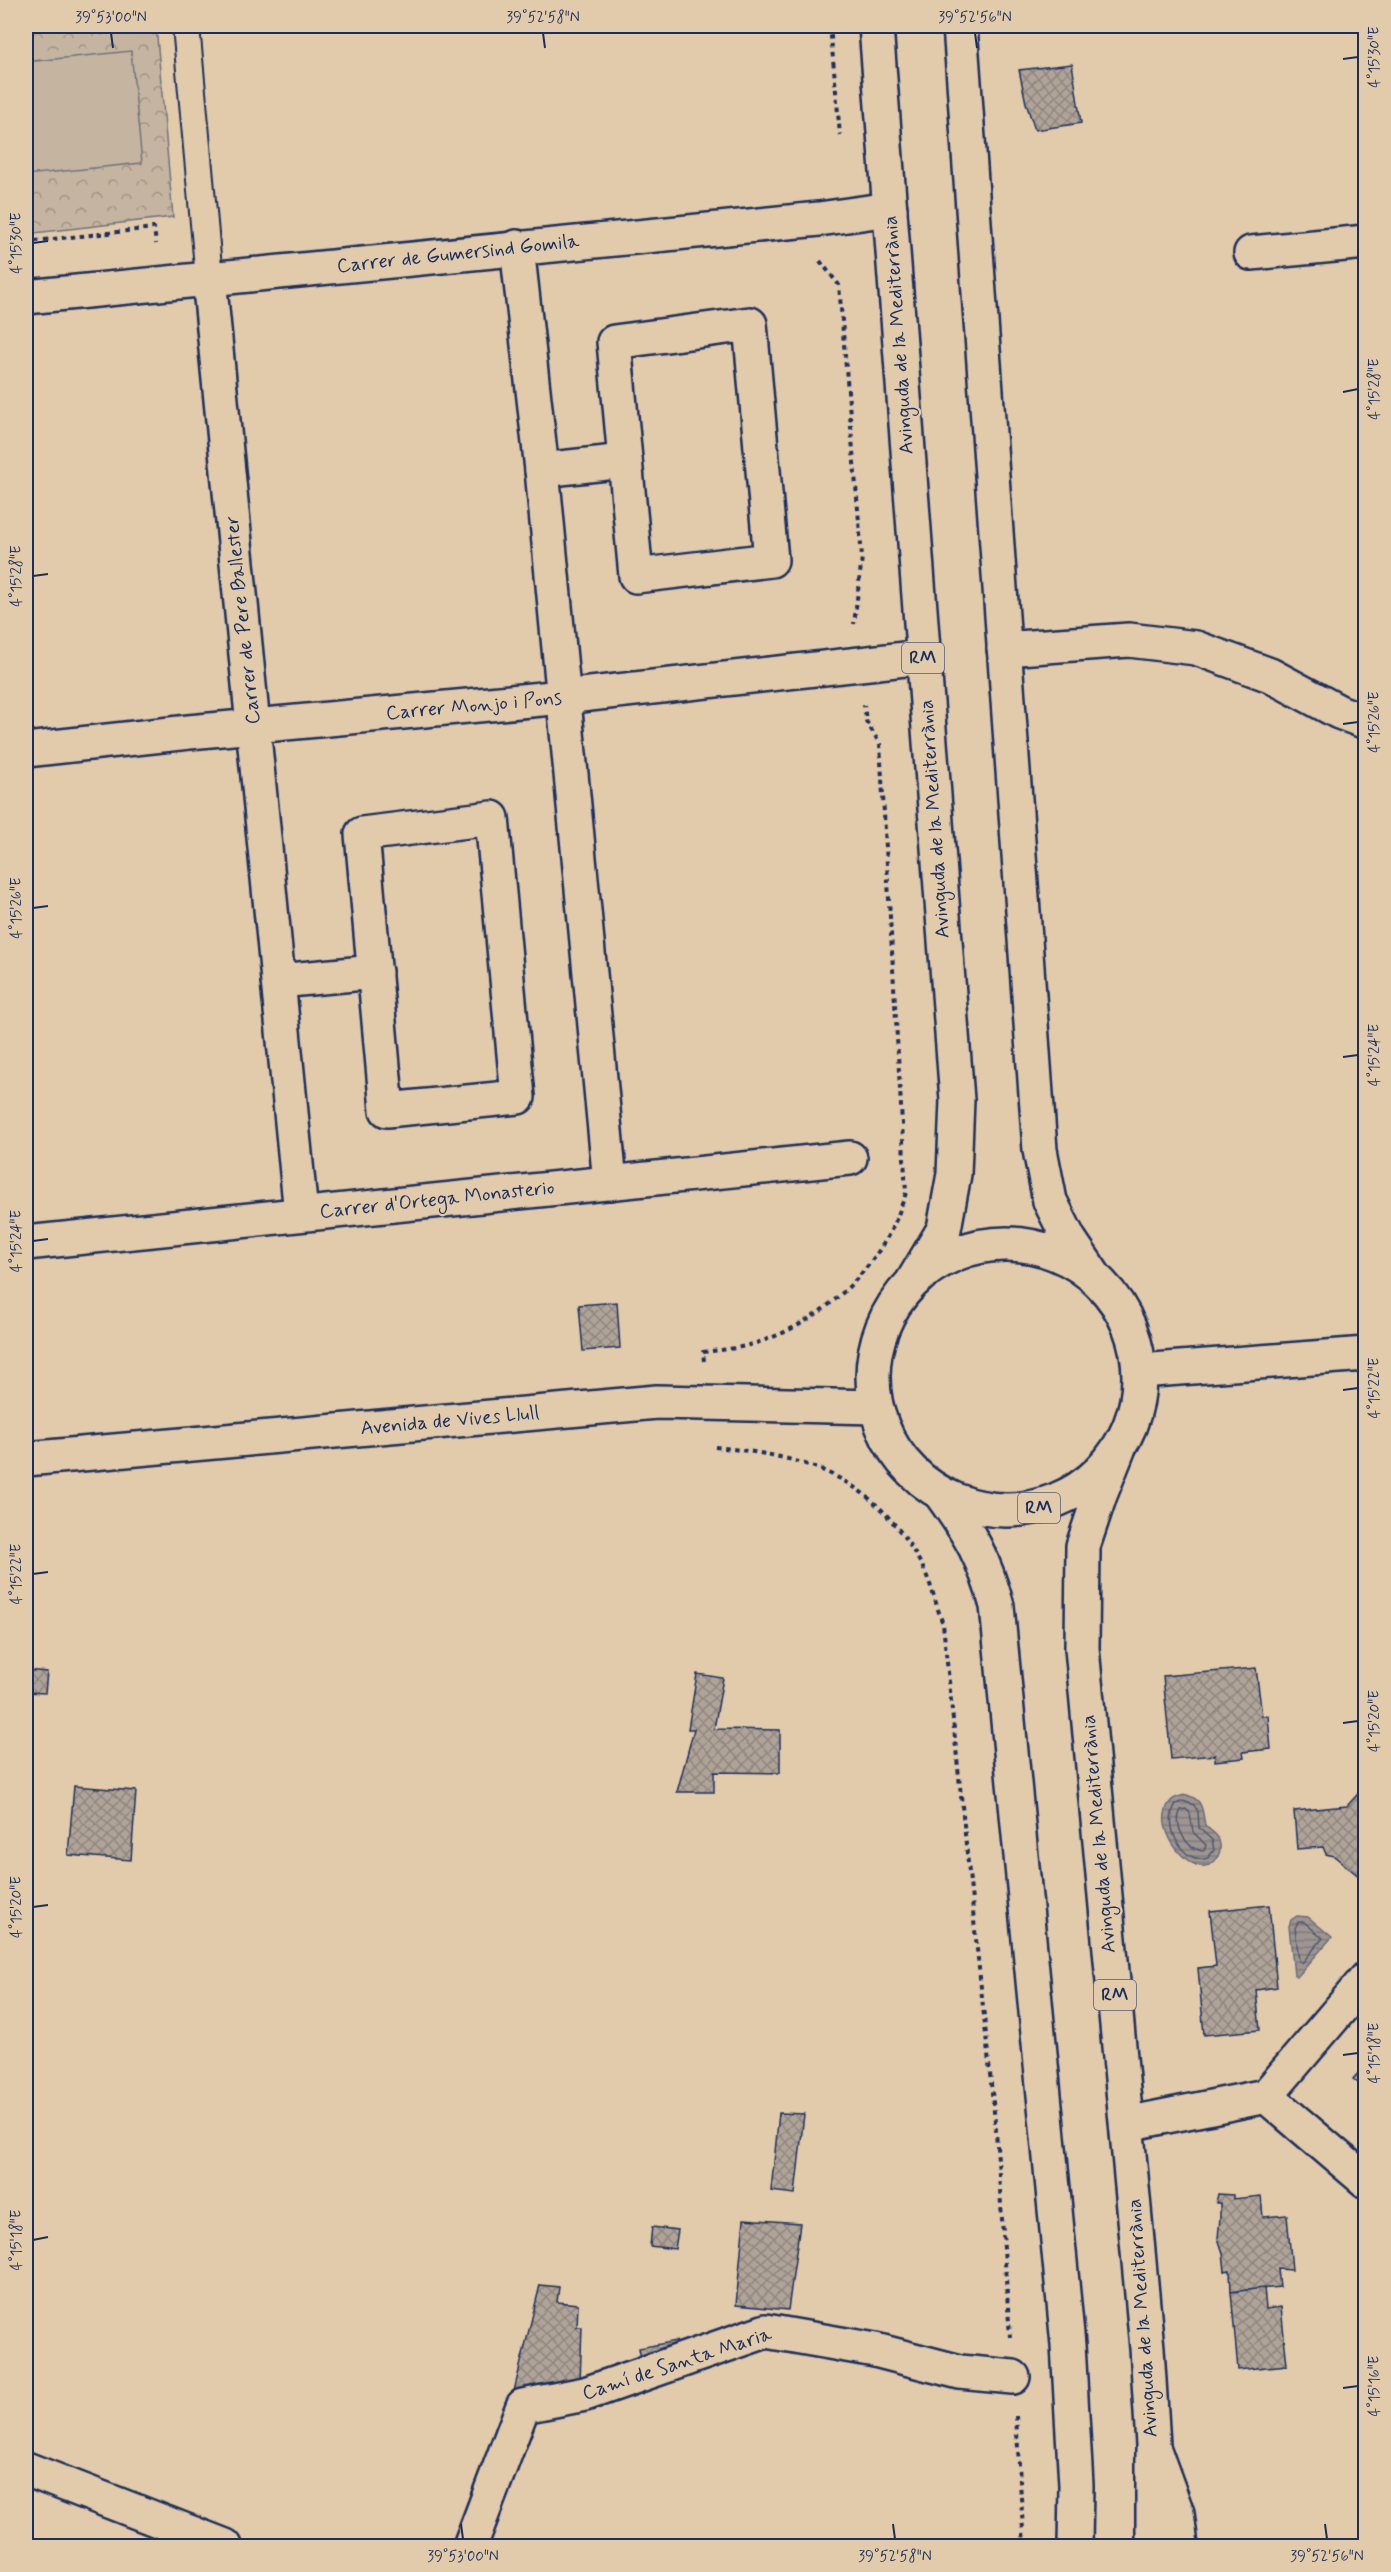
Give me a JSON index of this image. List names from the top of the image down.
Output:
{
  "streets": {
    "street": [
      "Carrer de Gumersind Gomila",
      "Avinguda de la Mediterrània",
      "Carrer de Pere Ballester",
      "RM",
      "Carrer Monjo i Pons",
      "Carrer d'Ortega Monasterio",
      "Avenida de Vives Llull",
      "Camí de Santa Maria"
    ]
  },
  "crossings": [
    ["Carrer de Gumersind Gomila", "Avinguda de la Mediterrània"],
    ["Carrer de Gumersind Gomila", "Carrer de Pere Ballester"],
    ["Avinguda de la Mediterrània", "RM"],
    ["Avinguda de la Mediterrània", "Carrer Monjo i Pons"],
    ["Carrer de Pere Ballester", "Carrer Monjo i Pons"],
    ["Carrer de Pere Ballester", "Carrer d'Ortega Monasterio"],
    ["RM", "Avenida de Vives Llull"]
  ],
  "coordinates": [
    "39°53'00\"N",
    "39°52'58\"N",
    "39°52'56\"N",
    "4°15'30\"E",
    "4°15'28\"E",
    "4°15'26\"E",
    "4°15'24\"E",
    "4°15'22\"E",
    "4°15'20\"E",
    "4°15'18\"E",
    "4°15'16\"E"
  ]
}
